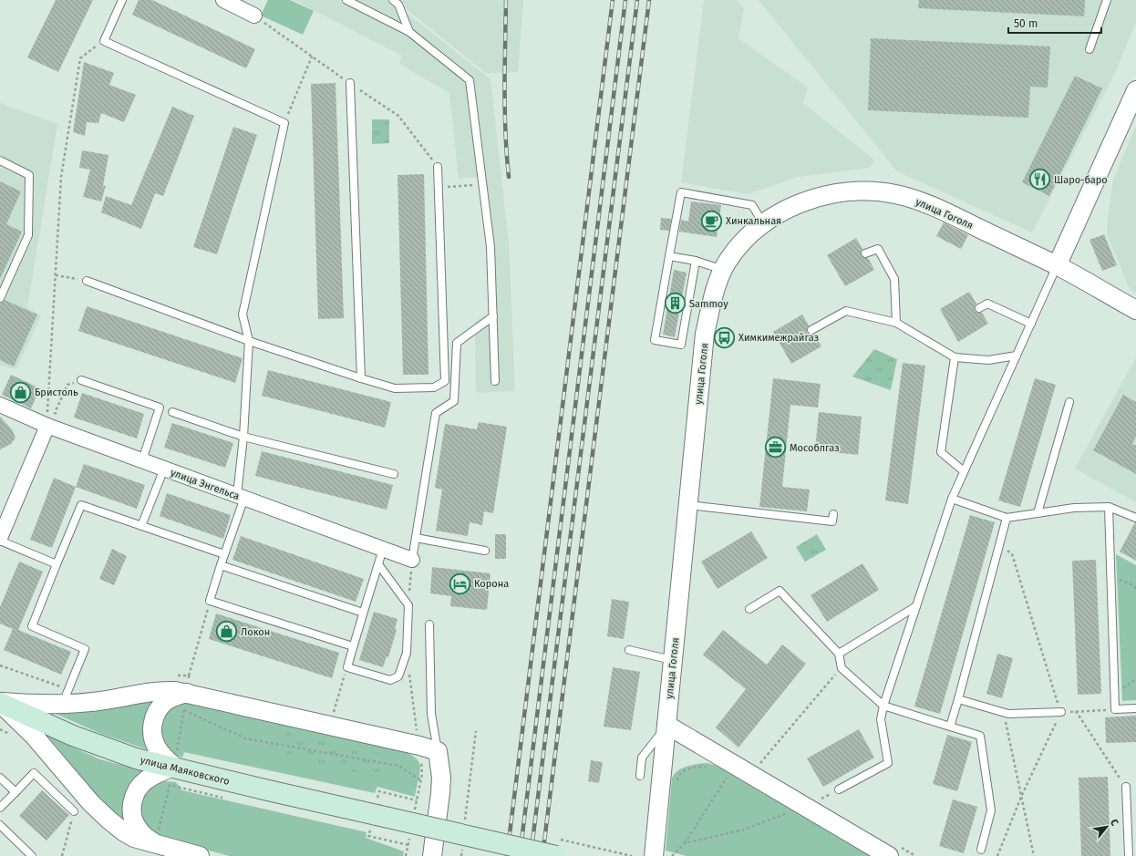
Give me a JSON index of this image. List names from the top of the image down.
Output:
{
  "streets": {
    "main road": ["улица Маяковского"],
    "street": ["улица Гоголя", "улица Энгельса"]
  },
  "places": {
    "restaurant": ["Шаро-баро"],
    "cafe": ["Хинкальная"],
    "building": ["Sammoy"],
    "bus stop": ["Химкимежрайгаз"],
    "shop": ["Бристоль", "Локон"],
    "office": ["Мособлгаз"],
    "hotel": ["Корона"]
  },
  "scale_bar": "50 m",
  "north": "top right"
}
